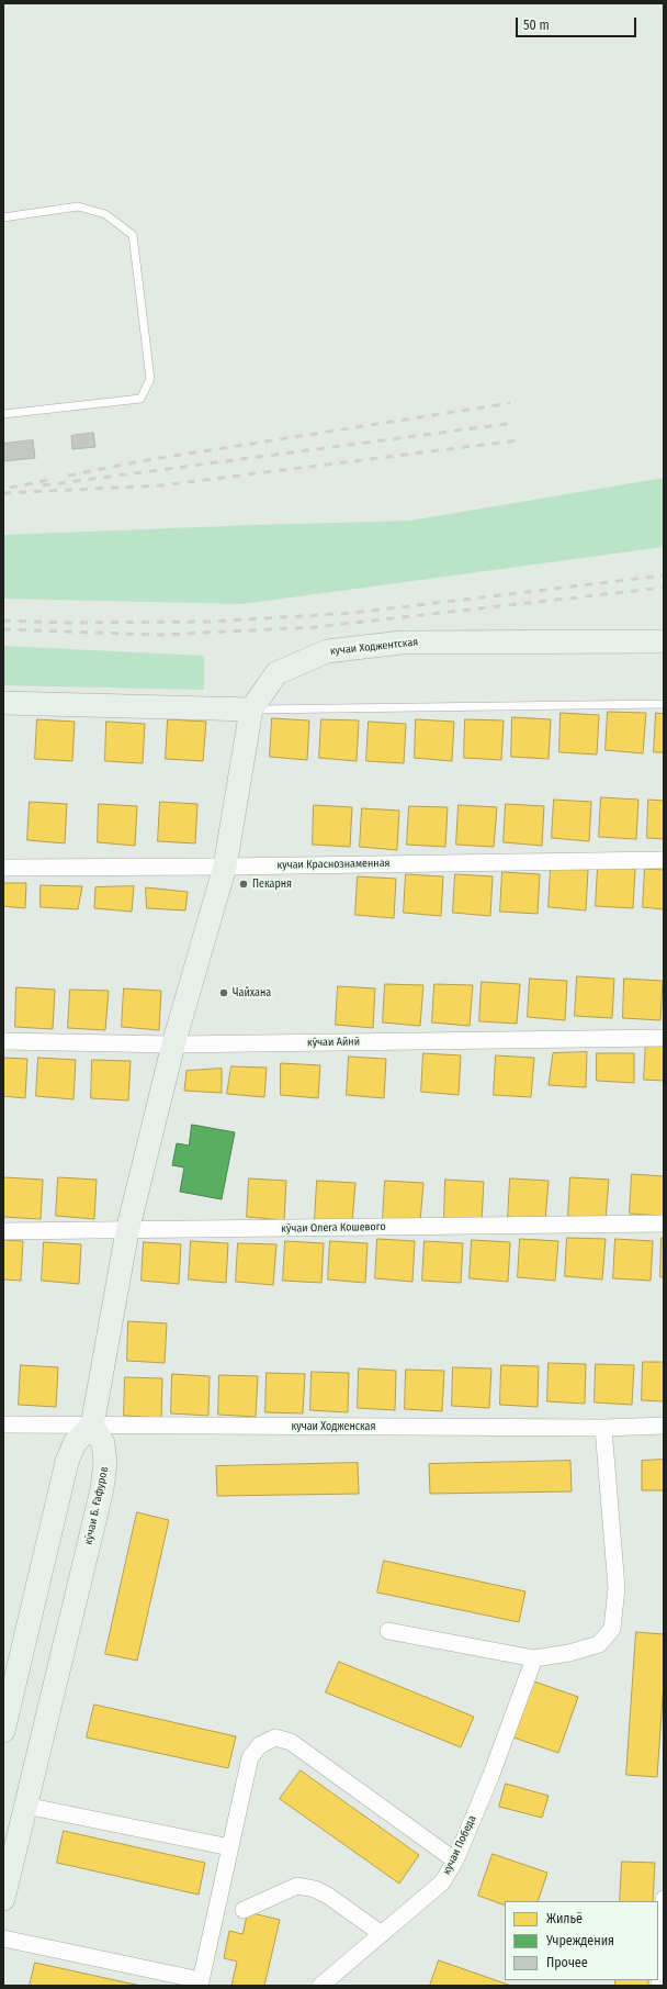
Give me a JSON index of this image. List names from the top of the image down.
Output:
{
  "streets": {
    "main road": ["кучаи Ходжентская", "кӯчаи Б. Ғафуров"],
    "street": [
      "кучаи Краснознаменная",
      "кӯчаи Айнӣ",
      "кӯчаи Олега Кошевого",
      "кучаи Ходженская",
      "кучаи Победа"
    ]
  },
  "crossings": [
    ["кучаи Ходженская", "кӯчаи Б. Ғафуров"]
  ],
  "places": ["Пекарня", "Чайхана"],
  "legend": ["Жильё", "Учреждения", "Прочее"],
  "scale_bar": "50 m"
}
